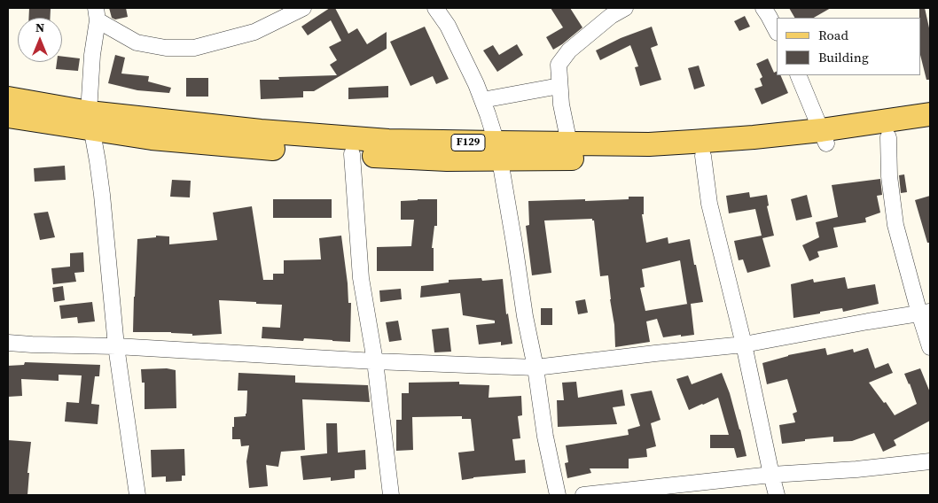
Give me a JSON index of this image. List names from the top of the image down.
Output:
{
  "streets": {
    "main road": ["F129"]
  },
  "legend": ["Road", "Building"],
  "north": "top"
}
